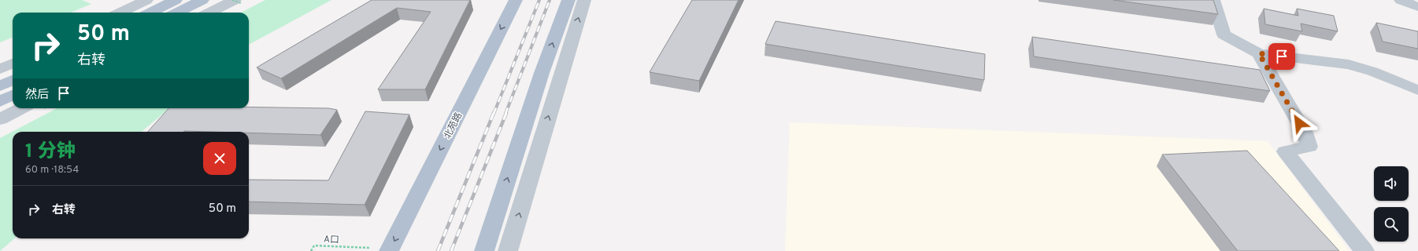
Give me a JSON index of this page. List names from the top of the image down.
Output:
{
  "streets": {
    "main road": ["北苑路"],
    "path": ["A口"]
  },
  "page": {
    "turn": ["50 m", "右转"],
    "then": "然后",
    "heading": ["1 分钟", "60 m · 18:54"],
    "list": [
      {
        "name": "右转",
        "value": "50 m"
      }
    ]
  }
}
